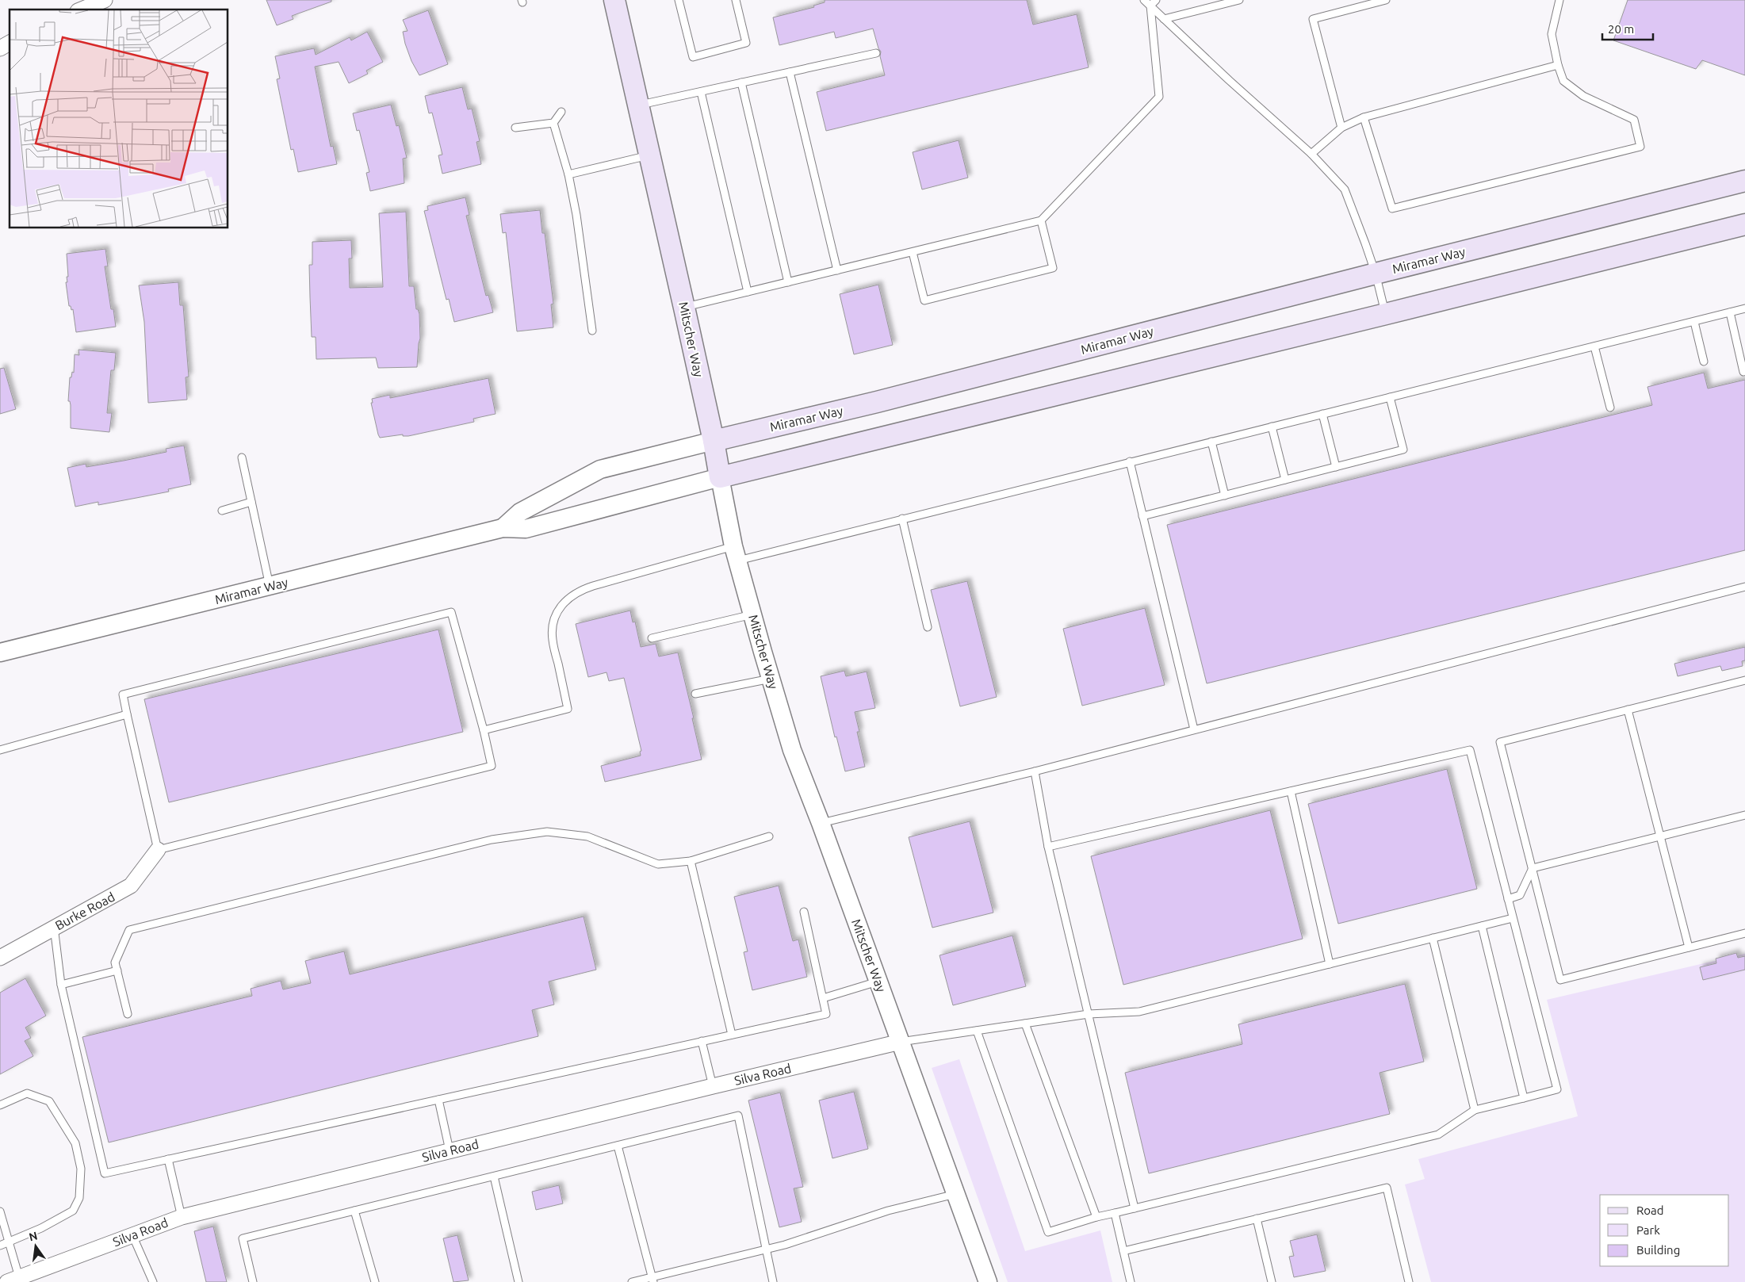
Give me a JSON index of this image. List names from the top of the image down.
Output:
{
  "streets": {
    "main road": ["Miramar Way", "Mitscher Way"],
    "street": ["Burke Road", "Silva Road"]
  },
  "crossings": [
    ["Miramar Way", "Mitscher Way"],
    ["Mitscher Way", "Silva Road"]
  ],
  "legend": ["Road", "Park", "Building"],
  "scale_bar": "20 m",
  "north": "top"
}
